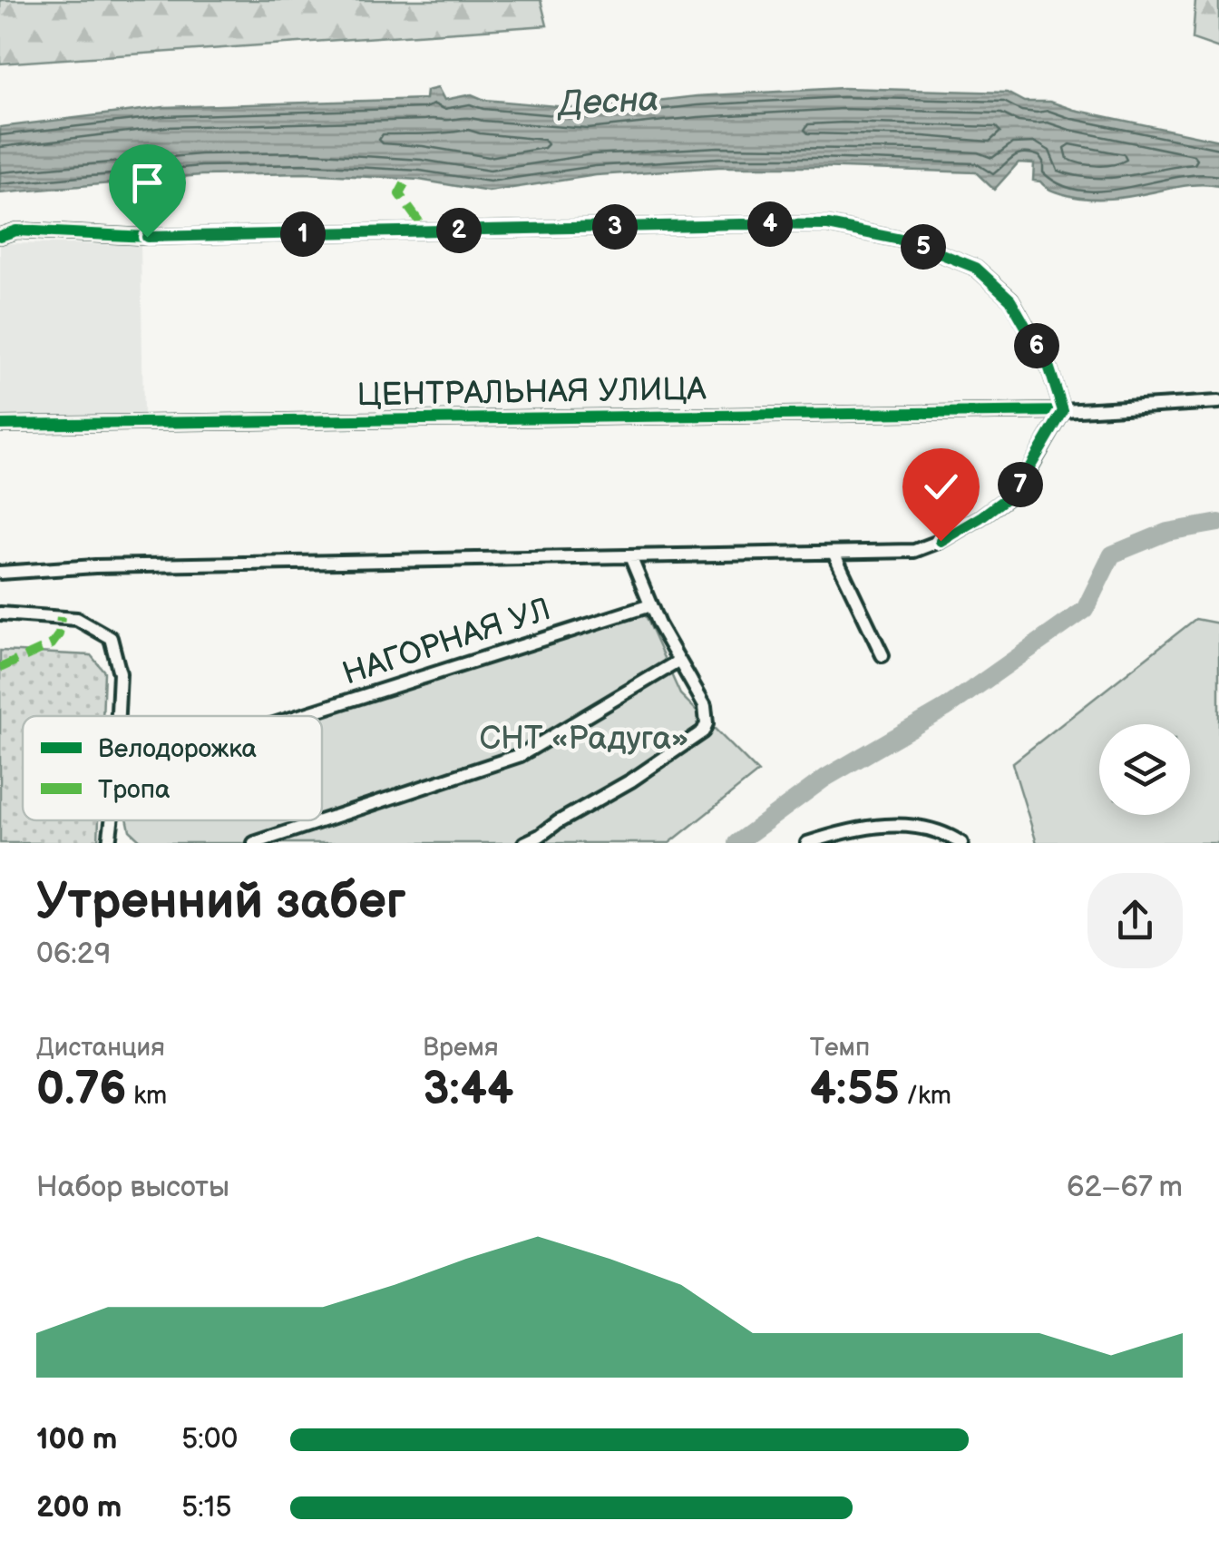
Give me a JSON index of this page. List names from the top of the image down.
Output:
{
  "streets": {
    "street": ["ЦЕНТРАЛЬНАЯ УЛИЦА", "НАГОРНАЯ УЛ"]
  },
  "water": ["Десна"],
  "parks": ["СНТ «Радуга»"],
  "legend": ["Велодорожка", "Тропа"],
  "page": {
    "pins": [
      "4",
      "3",
      "2",
      "1",
      "5",
      "6",
      "7"
    ],
    "heading": ["Утренний забег", "06:29"],
    "stats": [
      ["Дистанция", "0.76 km"],
      ["Время", "3:44"],
      ["Темп", "4:55 /km"]
    ],
    "chart": ["Набор высоты", "62–67 m"],
    "list": [
      {
        "name": "100 m",
        "note": "5:00"
      },
      {
        "name": "200 m",
        "note": "5:15"
      }
    ]
  }
}
